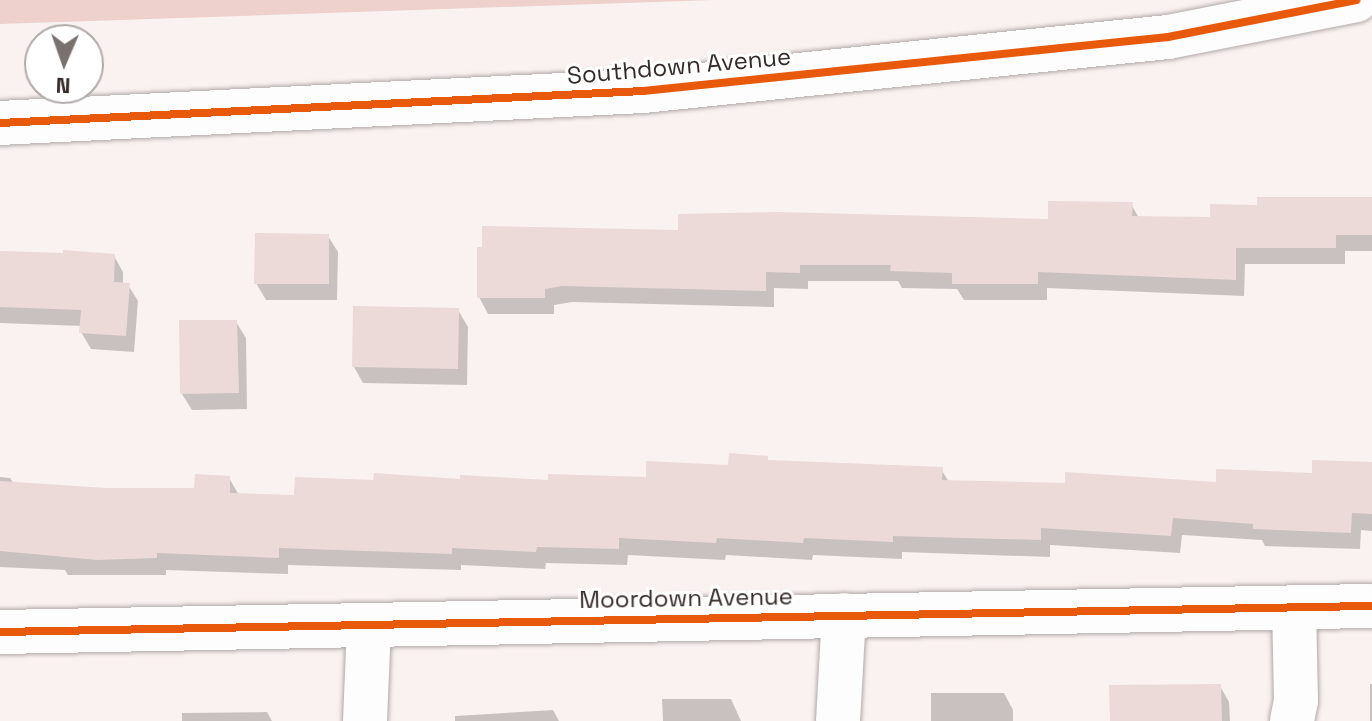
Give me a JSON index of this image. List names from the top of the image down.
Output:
{
  "streets": {
    "street": ["Southdown Avenue", "Moordown Avenue"]
  },
  "north": "bottom"
}
